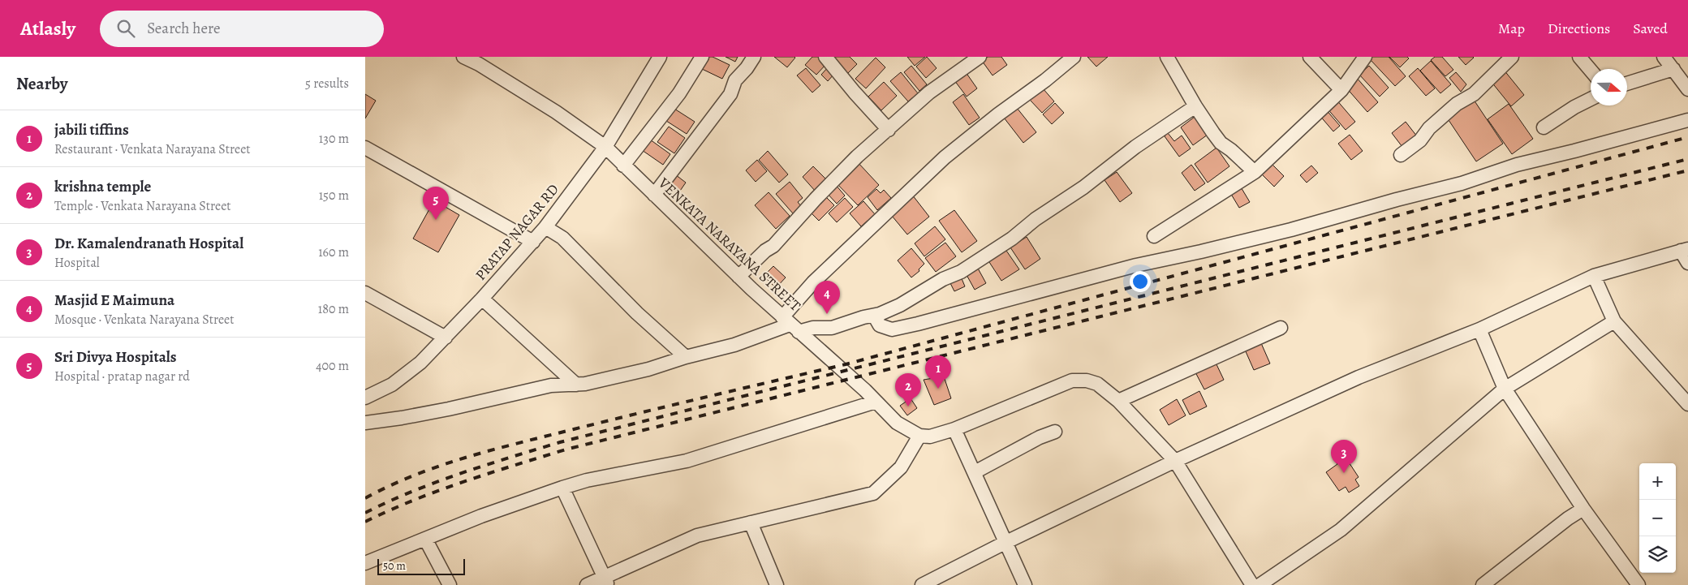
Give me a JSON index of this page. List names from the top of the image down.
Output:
{
  "streets": {
    "street": ["PRATAP NAGAR RD", "VENKATA NARAYANA STREET"]
  },
  "crossings": [
    ["PRATAP NAGAR RD", "VENKATA NARAYANA STREET"]
  ],
  "scale_bar": "50 m",
  "north": "right",
  "page": {
    "header": "Atlasly",
    "search": "Search here",
    "nav": ["Map", "Directions", "Saved"],
    "heading": ["Nearby", "5 results"],
    "list": [
      {
        "mark": "1",
        "name": "jabili tiffins",
        "note": "Restaurant · Venkata Narayana Street",
        "value": "130 m"
      },
      {
        "mark": "2",
        "name": "krishna temple",
        "note": "Temple · Venkata Narayana Street",
        "value": "150 m"
      },
      {
        "mark": "3",
        "name": "Dr. Kamalendranath Hospital",
        "note": "Hospital",
        "value": "160 m"
      },
      {
        "mark": "4",
        "name": "Masjid E Maimuna",
        "note": "Mosque · Venkata Narayana Street",
        "value": "180 m"
      },
      {
        "mark": "5",
        "name": "Sri Divya Hospitals",
        "note": "Hospital · pratap nagar rd",
        "value": "400 m"
      }
    ],
    "pins": [
      "5",
      "4",
      "1",
      "2",
      "3"
    ],
    "map_buttons": ["+", "−"],
    "scale": "50 m"
  }
}
